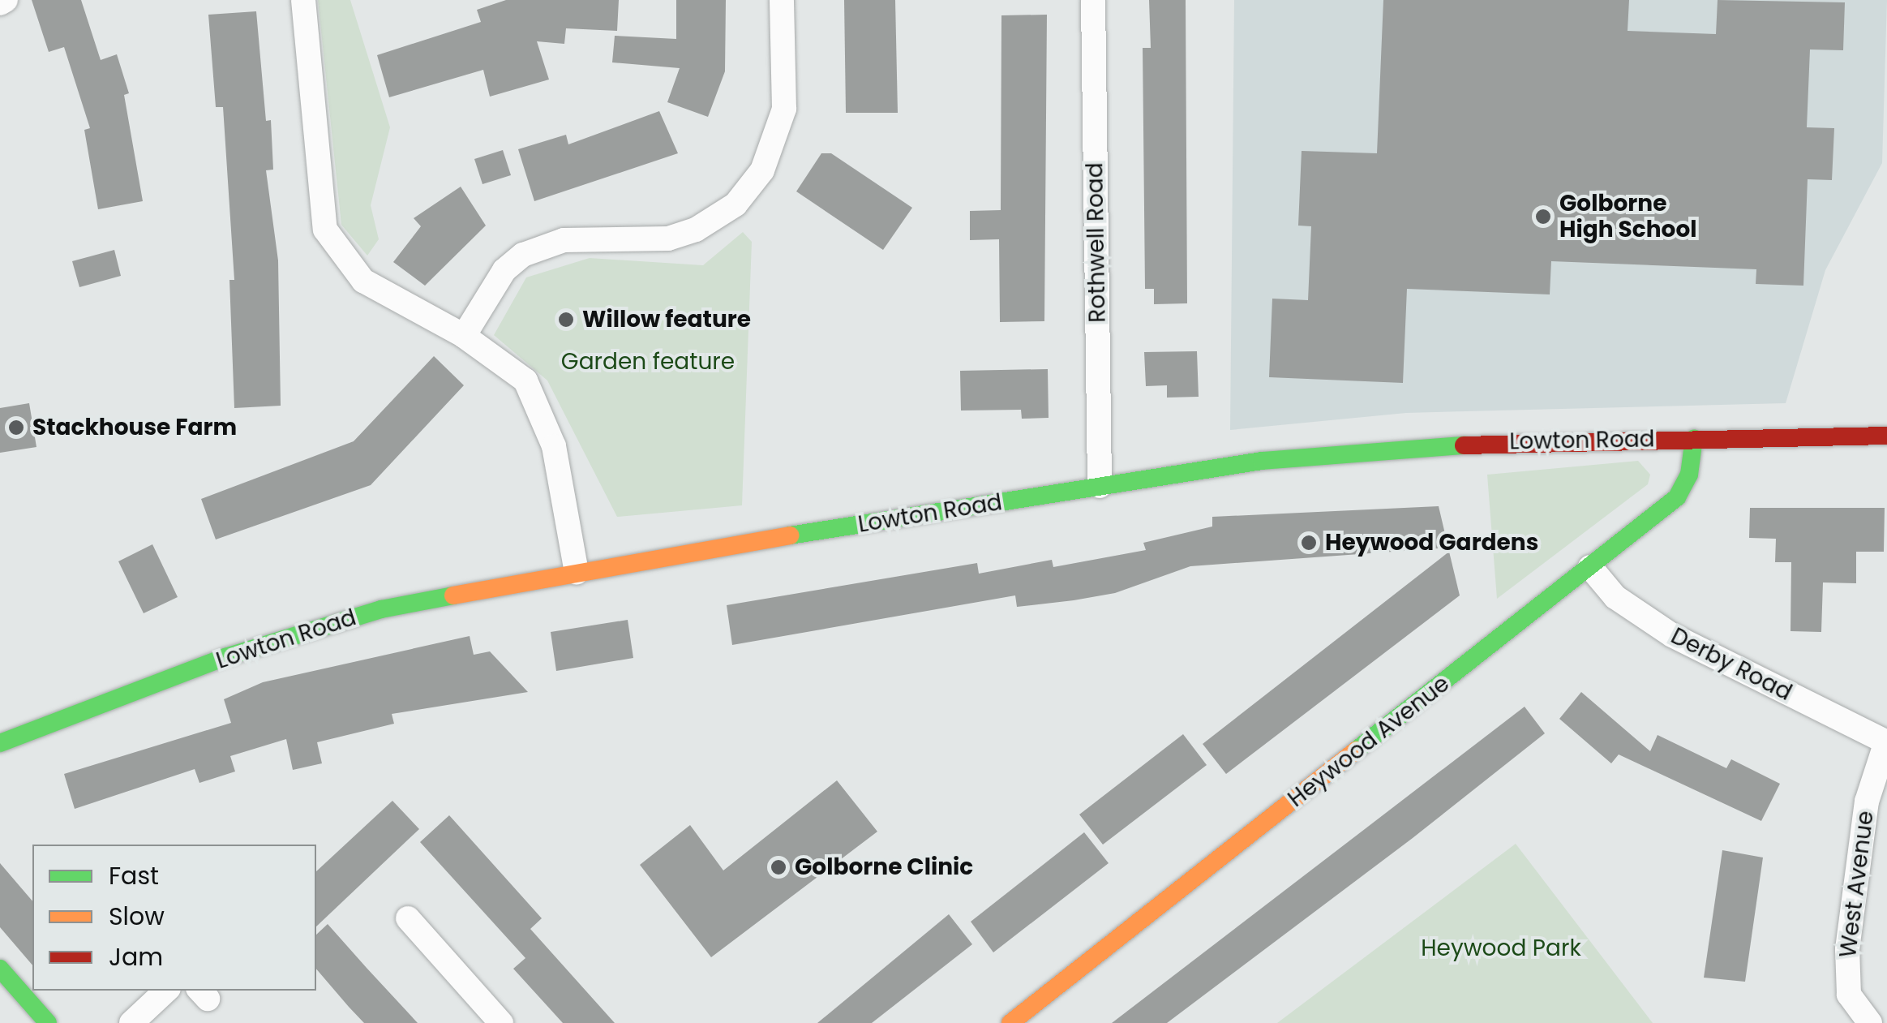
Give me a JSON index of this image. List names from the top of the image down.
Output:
{
  "streets": {
    "main road": ["Lowton Road", "Heywood Avenue"],
    "street": ["Rothwell Road", "Derby Road", "West Avenue"]
  },
  "crossings": [
    ["Rothwell Road", "Lowton Road"],
    ["Lowton Road", "Heywood Avenue"],
    ["Derby Road", "Heywood Avenue"],
    ["Derby Road", "West Avenue"]
  ],
  "parks": ["Garden feature", "Heywood Park"],
  "places": [
    "Golborne High School",
    "Willow feature",
    "Stackhouse Farm",
    "Heywood Gardens",
    "Golborne Clinic"
  ],
  "legend": ["Fast", "Slow", "Jam"]
}
